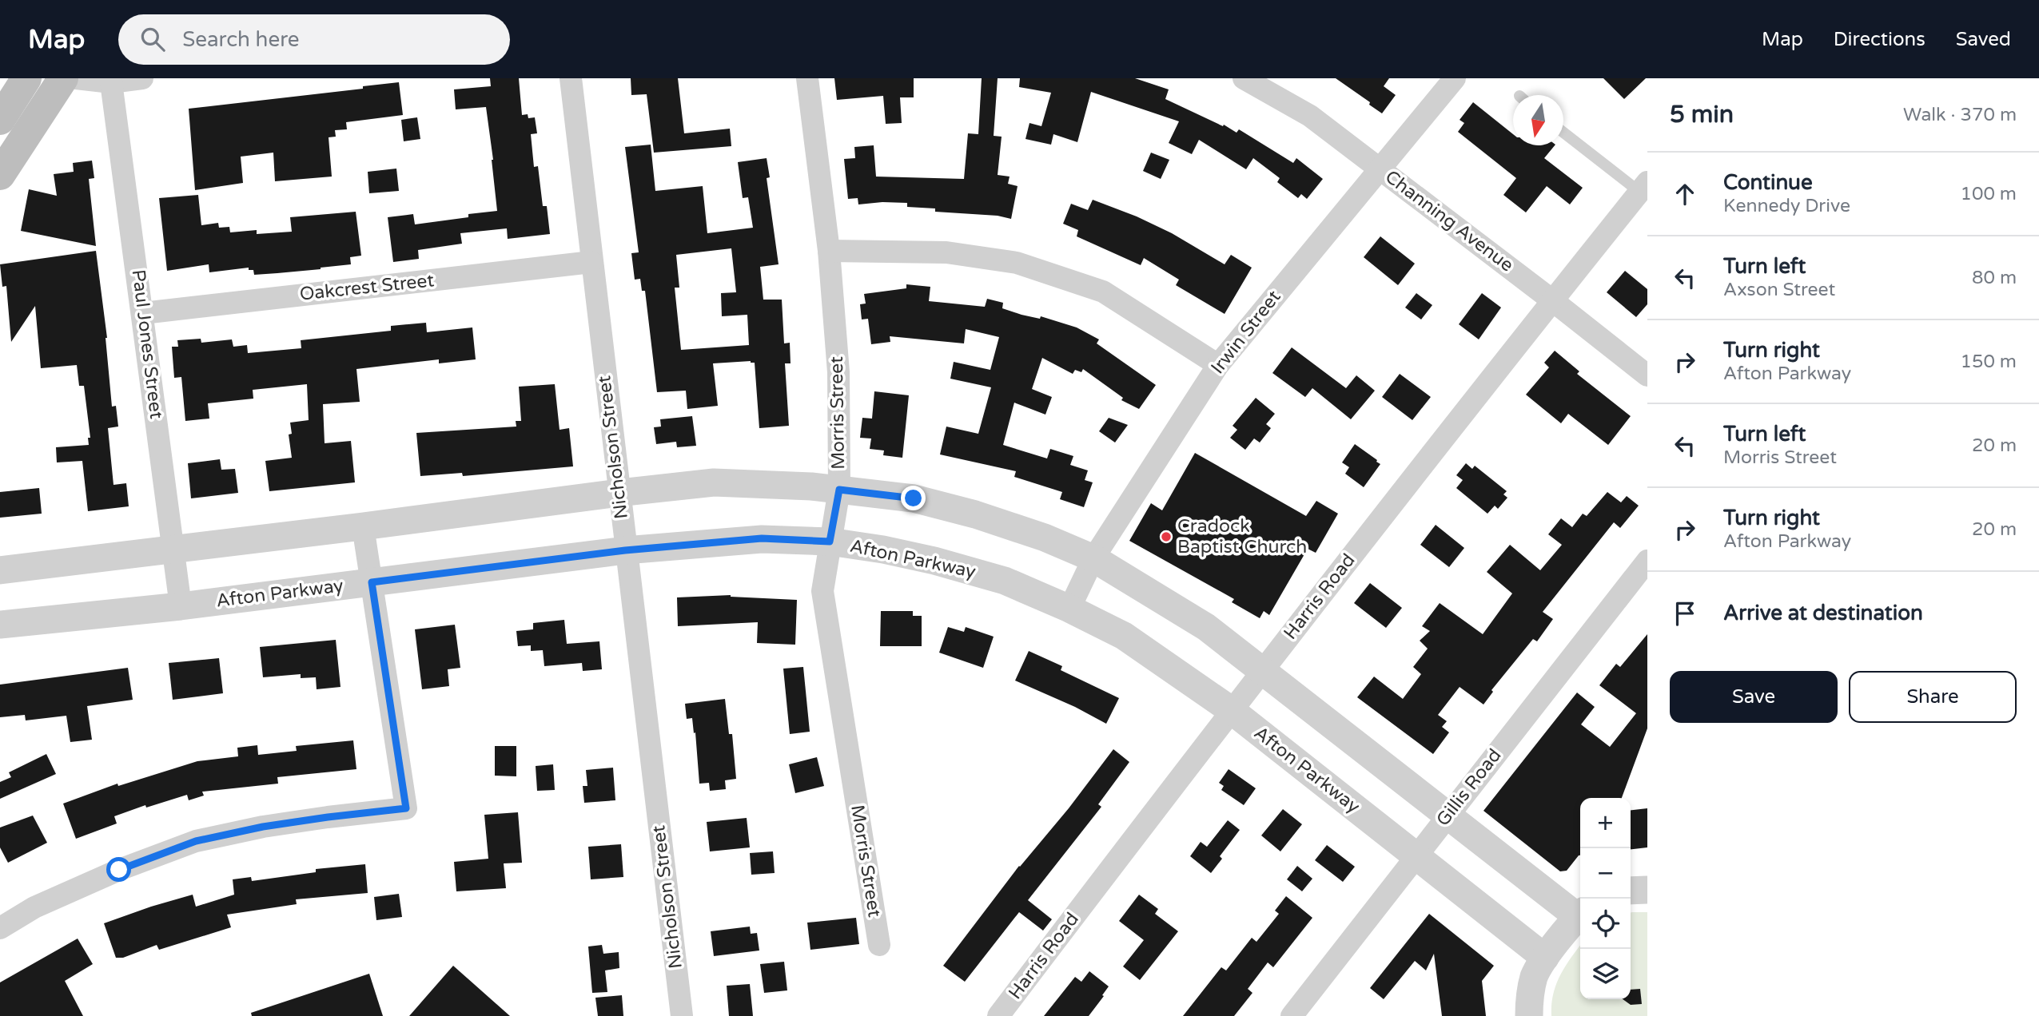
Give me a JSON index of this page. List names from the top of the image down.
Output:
{
  "streets": {
    "street": [
      "Channing Avenue",
      "Oakcrest Street",
      "Irwin Street",
      "Paul Jones Street",
      "Morris Street",
      "Nicholson Street",
      "Afton Parkway",
      "Harris Road",
      "Gillis Road"
    ]
  },
  "crossings": [
    ["Channing Avenue", "Irwin Street"],
    ["Channing Avenue", "Harris Road"],
    ["Oakcrest Street", "Paul Jones Street"],
    ["Oakcrest Street", "Nicholson Street"],
    ["Irwin Street", "Afton Parkway"],
    ["Paul Jones Street", "Afton Parkway"],
    ["Morris Street", "Afton Parkway"],
    ["Nicholson Street", "Afton Parkway"],
    ["Afton Parkway", "Harris Road"],
    ["Afton Parkway", "Gillis Road"]
  ],
  "places": ["Cradock Baptist Church"],
  "north": "bottom",
  "page": {
    "header": "Map",
    "search": "Search here",
    "nav": ["Map", "Directions", "Saved"],
    "heading": ["5 min", "Walk · 370 m"],
    "list": [
      ["Continue", "Kennedy Drive", "100 m"],
      ["Turn left", "Axson Street", "80 m"],
      ["Turn right", "Afton Parkway", "150 m"],
      ["Turn left", "Morris Street", "20 m"],
      ["Turn right", "Afton Parkway", "20 m"],
      "Arrive at destination"
    ],
    "buttons": ["Save", "Share"],
    "map_buttons": ["+", "−"]
  }
}
